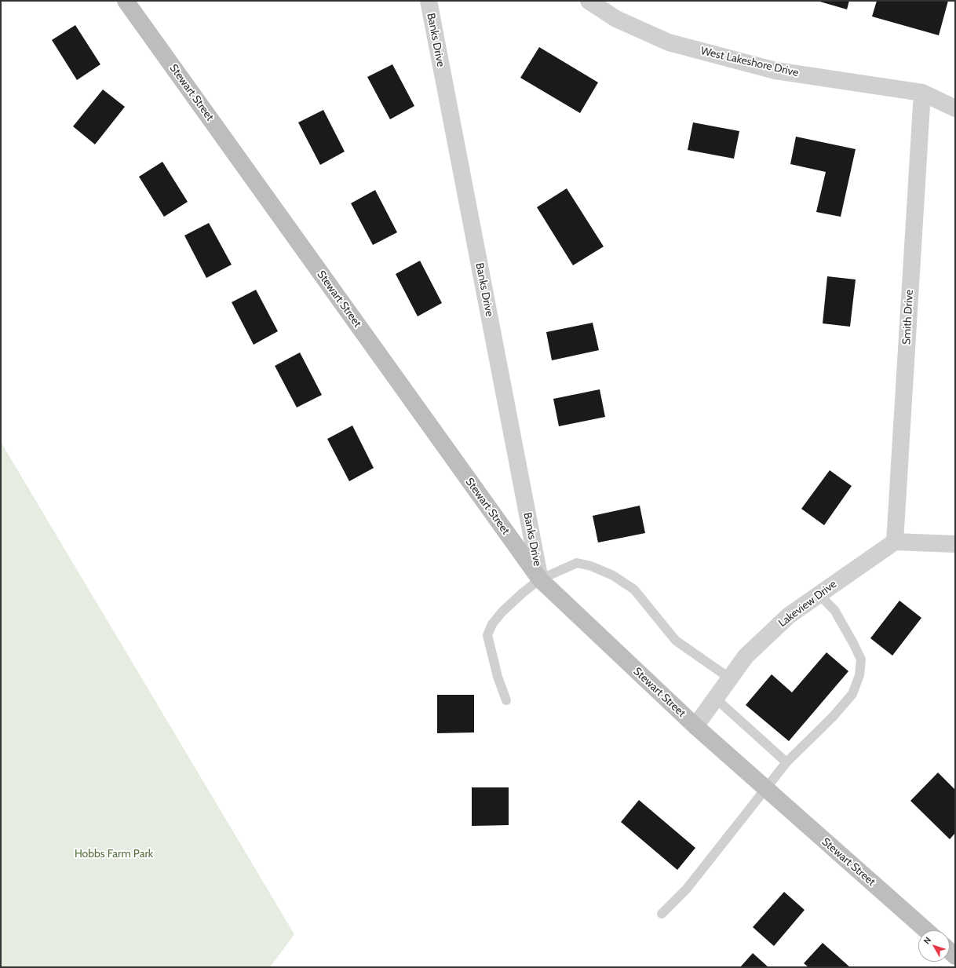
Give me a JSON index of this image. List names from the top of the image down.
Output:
{
  "streets": {
    "street": [
      "Banks Drive",
      "West Lakeshore Drive",
      "Stewart Street",
      "Smith Drive",
      "Lakeview Drive"
    ]
  },
  "crossings": [
    ["Banks Drive", "Stewart Street"],
    ["West Lakeshore Drive", "Smith Drive"],
    ["Stewart Street", "Lakeview Drive"],
    ["Smith Drive", "Lakeview Drive"]
  ],
  "parks": ["Hobbs Farm Park"],
  "north": "top left"
}
